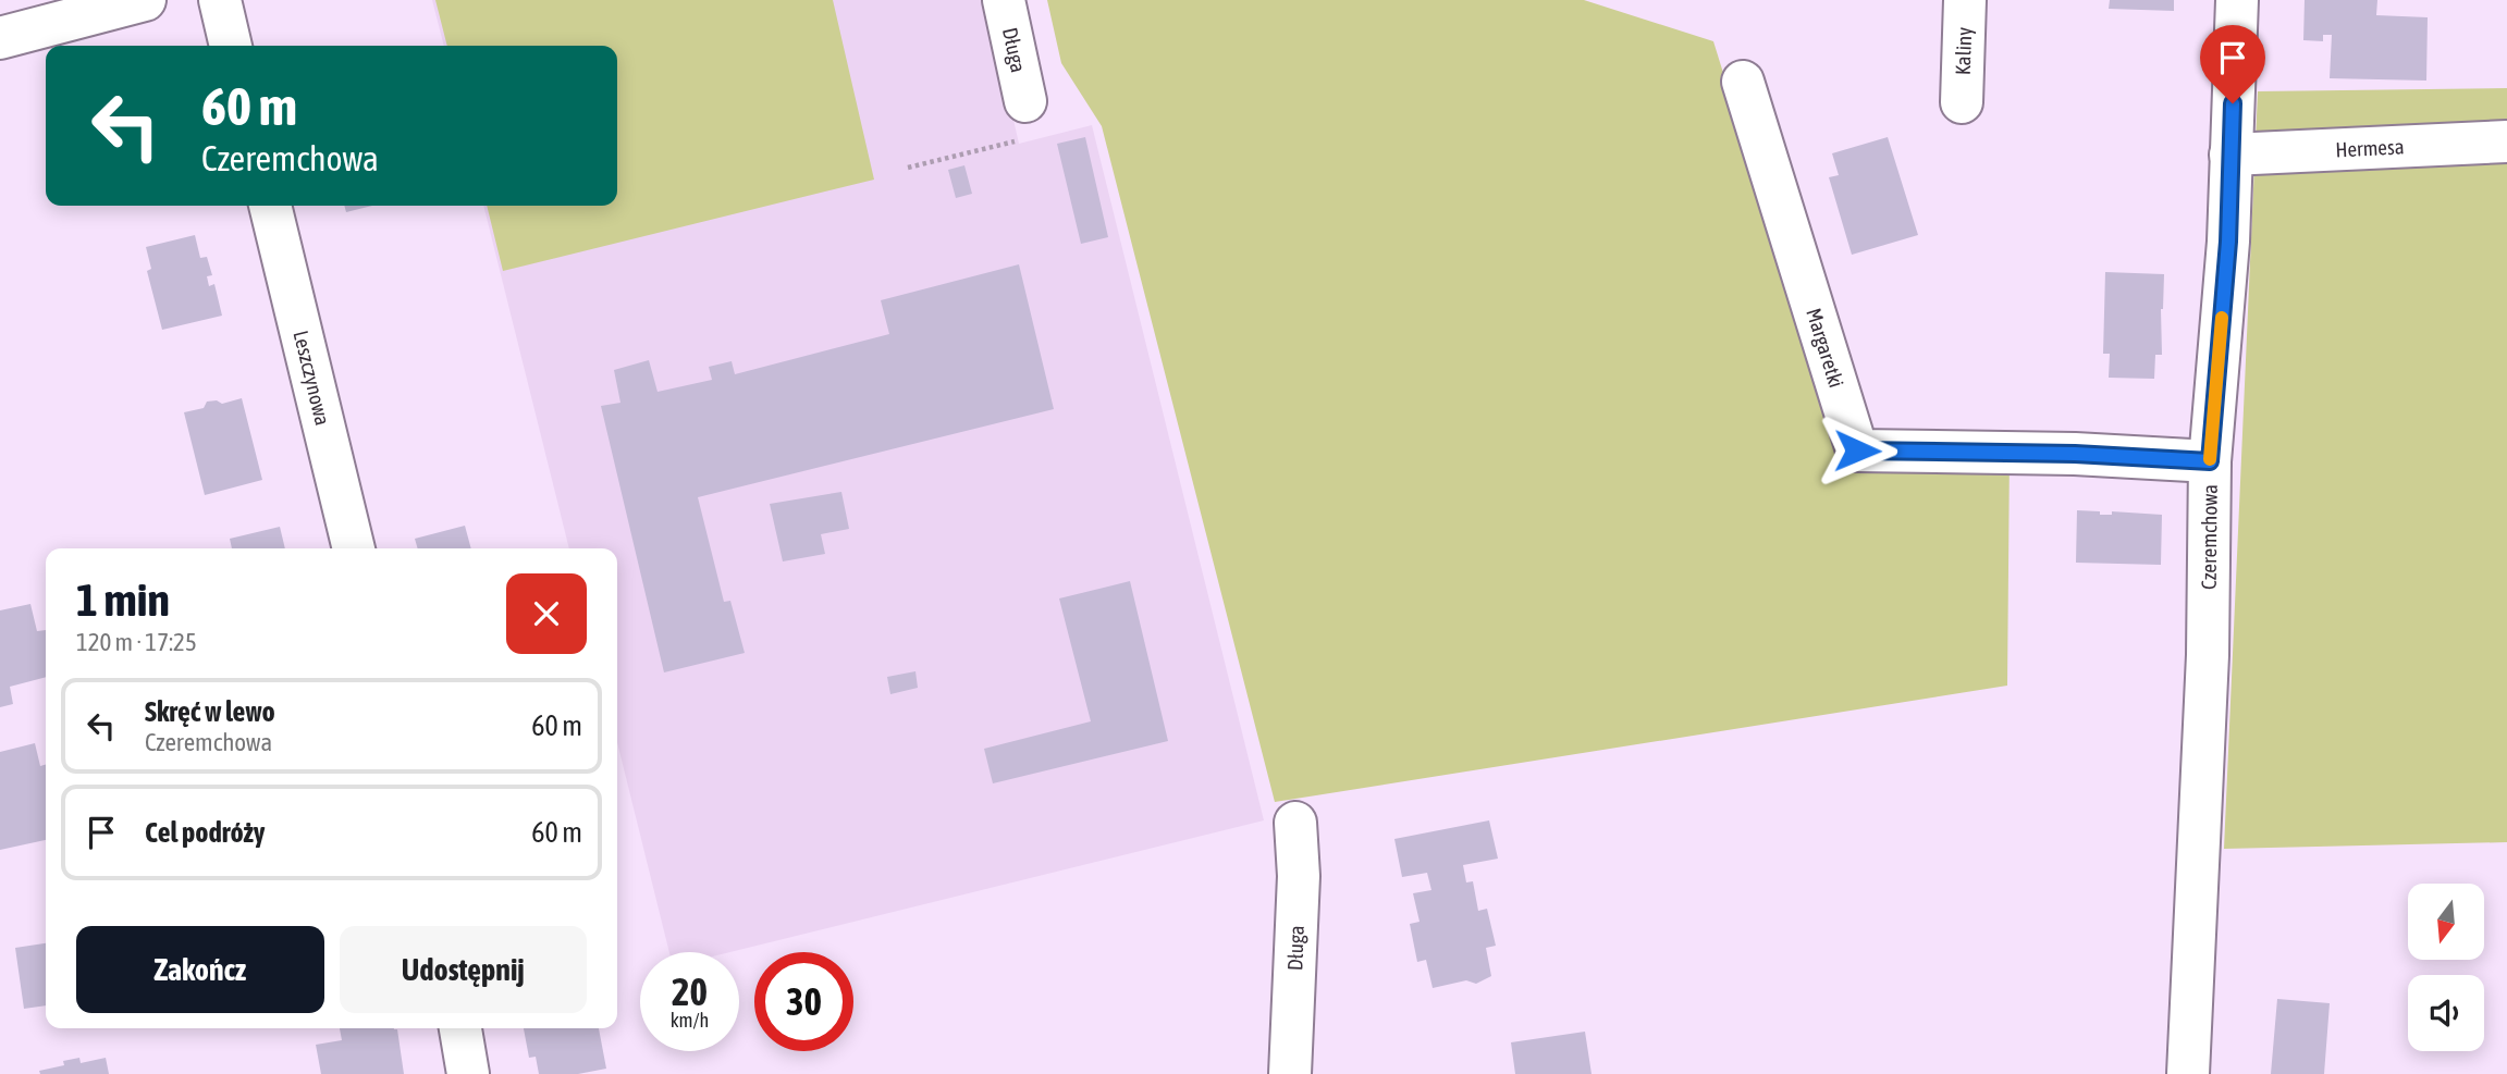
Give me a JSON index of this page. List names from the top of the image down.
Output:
{
  "streets": {
    "street": [
      "Długa",
      "Kaliny",
      "Hermesa",
      "Margaretki",
      "Leszczynowa",
      "Czeremchowa"
    ]
  },
  "crossings": [
    ["Hermesa", "Czeremchowa"],
    ["Margaretki", "Czeremchowa"]
  ],
  "north": "bottom",
  "page": {
    "turn": ["60 m", "Czeremchowa"],
    "heading": ["1 min", "120 m · 17:25"],
    "list": [
      {
        "name": "Skręć w lewo",
        "note": "Czeremchowa",
        "value": "60 m"
      },
      {
        "name": "Cel podróży",
        "value": "60 m"
      }
    ],
    "buttons": ["Zakończ", "Udostępnij"],
    "speed": "20 km/h",
    "limit": "30"
  }
}
